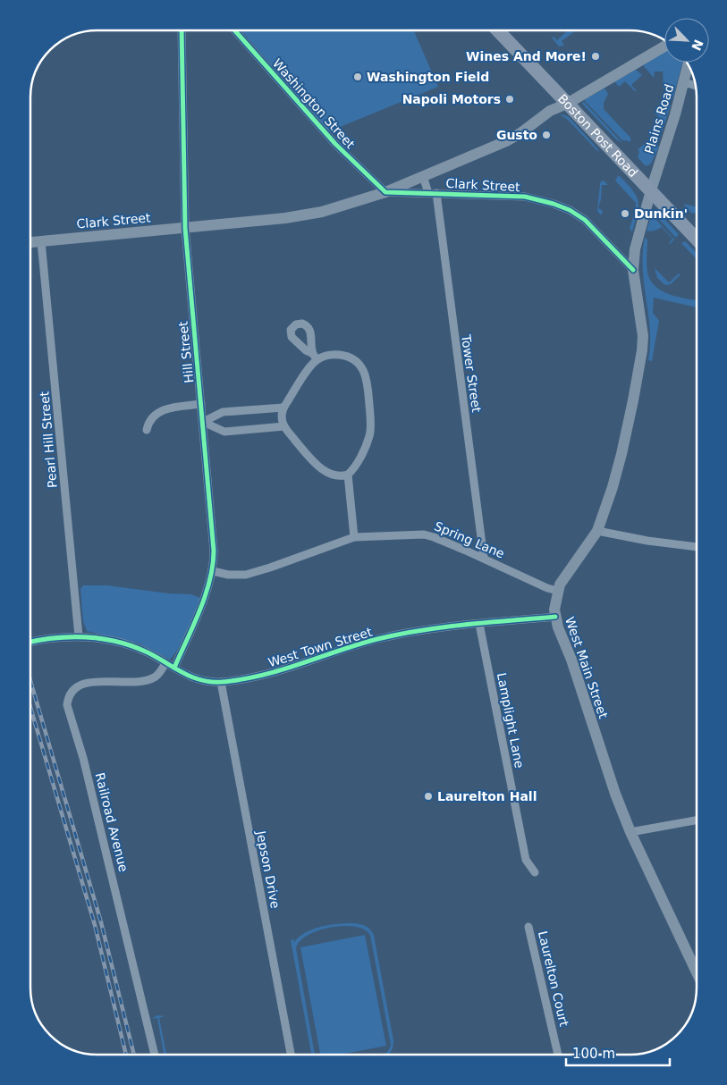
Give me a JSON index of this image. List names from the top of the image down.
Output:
{
  "streets": {
    "main road": [
      "Plains Road",
      "Boston Post Road",
      "Clark Street",
      "West Main Street"
    ],
    "street": [
      "Washington Street",
      "Hill Street",
      "Tower Street",
      "Pearl Hill Street",
      "Spring Lane",
      "West Town Street",
      "Lamplight Lane",
      "Railroad Avenue",
      "Jepson Drive",
      "Laurelton Court"
    ]
  },
  "crossings": [
    ["Washington Street", "Clark Street"],
    ["Plains Road", "Boston Post Road"],
    ["Plains Road", "West Main Street"],
    ["Boston Post Road", "West Main Street"],
    ["Clark Street", "Hill Street"],
    ["Clark Street", "Tower Street"],
    ["Clark Street", "Pearl Hill Street"],
    ["Clark Street", "West Main Street"],
    ["Hill Street", "Spring Lane"],
    ["Hill Street", "West Town Street"],
    ["Tower Street", "Spring Lane"],
    ["Pearl Hill Street", "West Town Street"],
    ["Spring Lane", "West Main Street"],
    ["West Town Street", "West Main Street"],
    ["West Town Street", "Lamplight Lane"],
    ["West Town Street", "Railroad Avenue"],
    ["West Town Street", "Jepson Drive"]
  ],
  "places": [
    "Wines And More!",
    "Washington Field",
    "Napoli Motors",
    "Gusto",
    "Dunkin'",
    "Laurelton Hall"
  ],
  "scale_bar": "100 m",
  "north": "bottom right"
}
